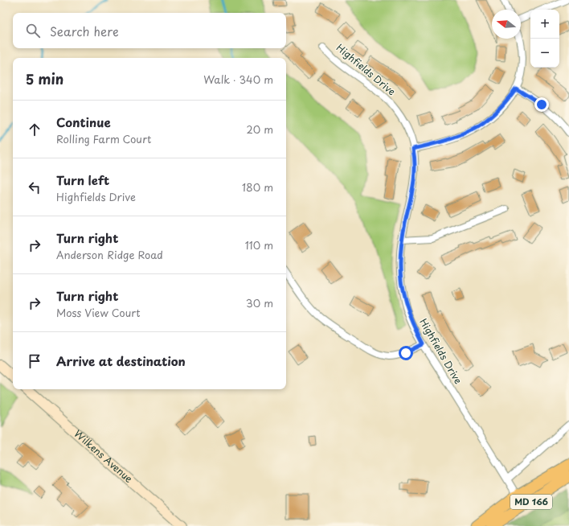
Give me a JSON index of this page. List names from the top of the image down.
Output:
{
  "streets": {
    "main road": ["Wilkens Avenue", "MD 166"],
    "street": ["Highfields Drive"]
  },
  "crossings": [
    ["Highfields Drive", "MD 166"]
  ],
  "north": "left",
  "page": {
    "map_buttons": ["+", "−"],
    "search": "Search here",
    "heading": ["5 min", "Walk · 340 m"],
    "list": [
      ["Continue", "Rolling Farm Court", "20 m"],
      ["Turn left", "Highfields Drive", "180 m"],
      ["Turn right", "Anderson Ridge Road", "110 m"],
      ["Turn right", "Moss View Court", "30 m"],
      "Arrive at destination"
    ]
  }
}
